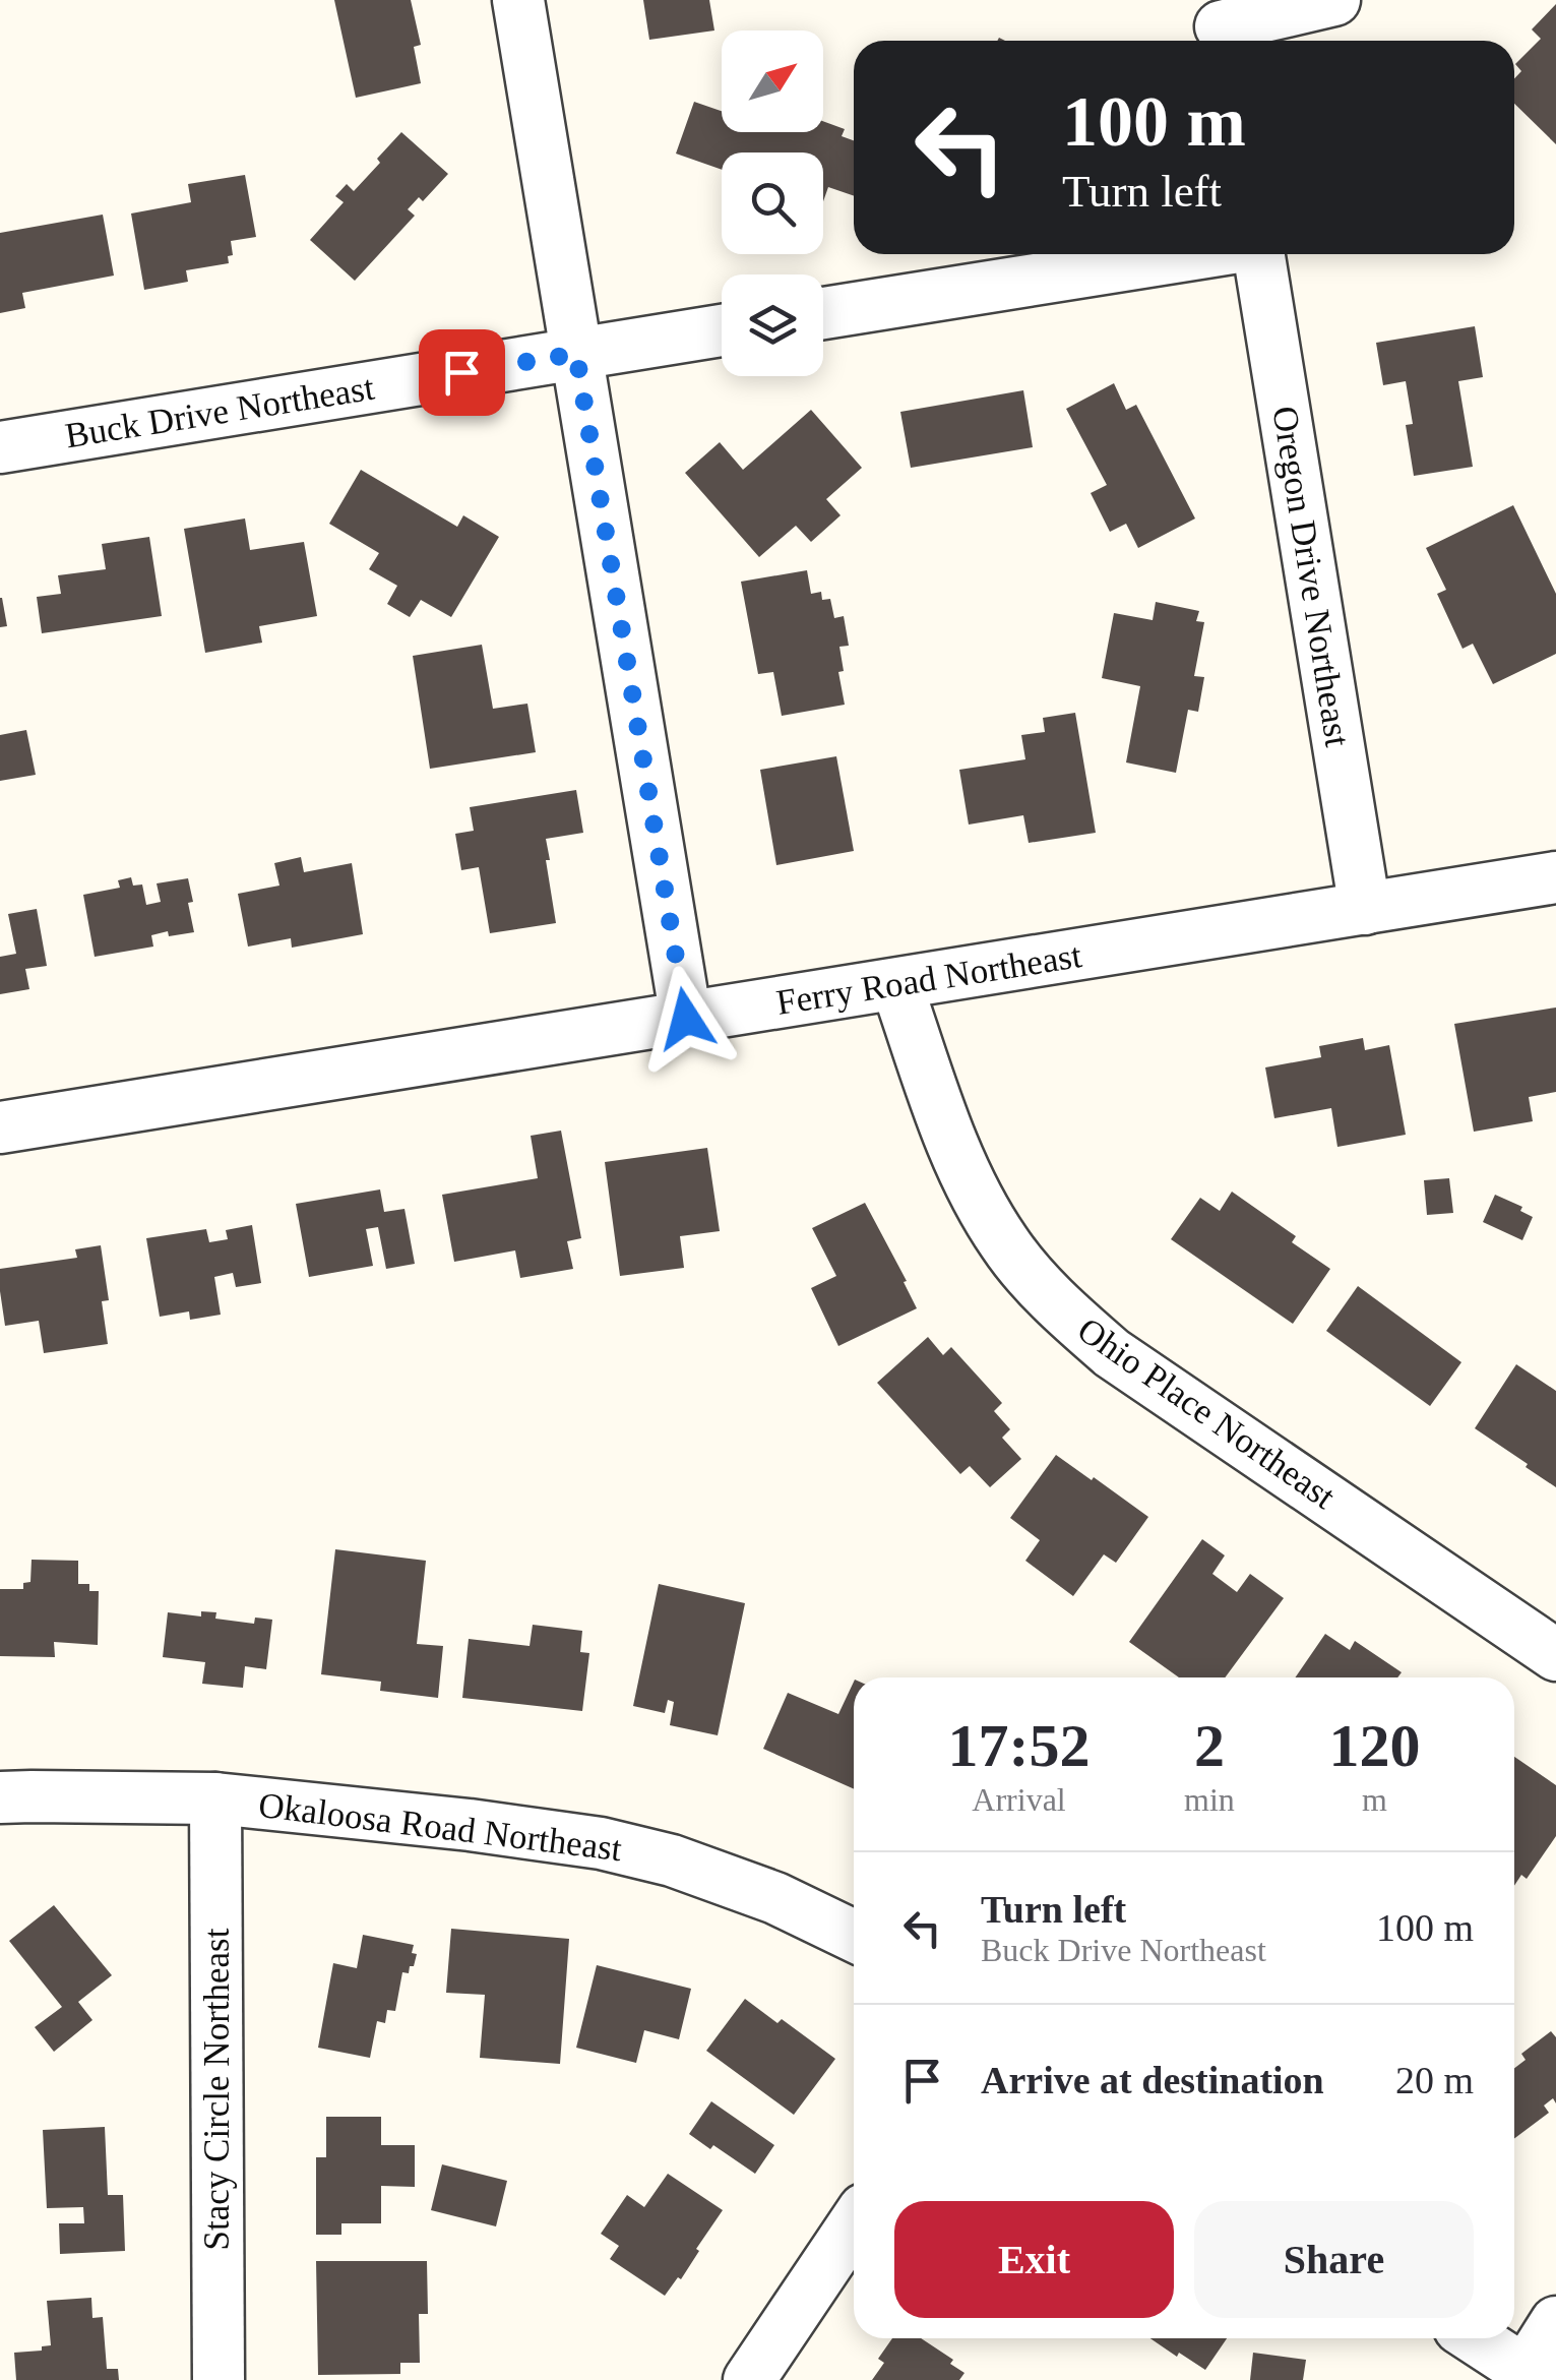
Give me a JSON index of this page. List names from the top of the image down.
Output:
{
  "streets": {
    "street": [
      "Buck Drive Northeast",
      "Oregon Drive Northeast",
      "Ferry Road Northeast",
      "Ohio Place Northeast",
      "Okaloosa Road Northeast",
      "Stacy Circle Northeast"
    ]
  },
  "crossings": [
    ["Oregon Drive Northeast", "Ferry Road Northeast"],
    ["Ferry Road Northeast", "Ohio Place Northeast"],
    ["Okaloosa Road Northeast", "Stacy Circle Northeast"]
  ],
  "north": "top right",
  "page": {
    "turn": ["100 m", "Turn left"],
    "eta": [
      "17:52",
      "Arrival",
      "2",
      "min",
      "120",
      "m"
    ],
    "list": [
      {
        "name": "Turn left",
        "note": "Buck Drive Northeast",
        "value": "100 m"
      },
      {
        "name": "Arrive at destination",
        "value": "20 m"
      }
    ],
    "buttons": ["Exit", "Share"]
  }
}
